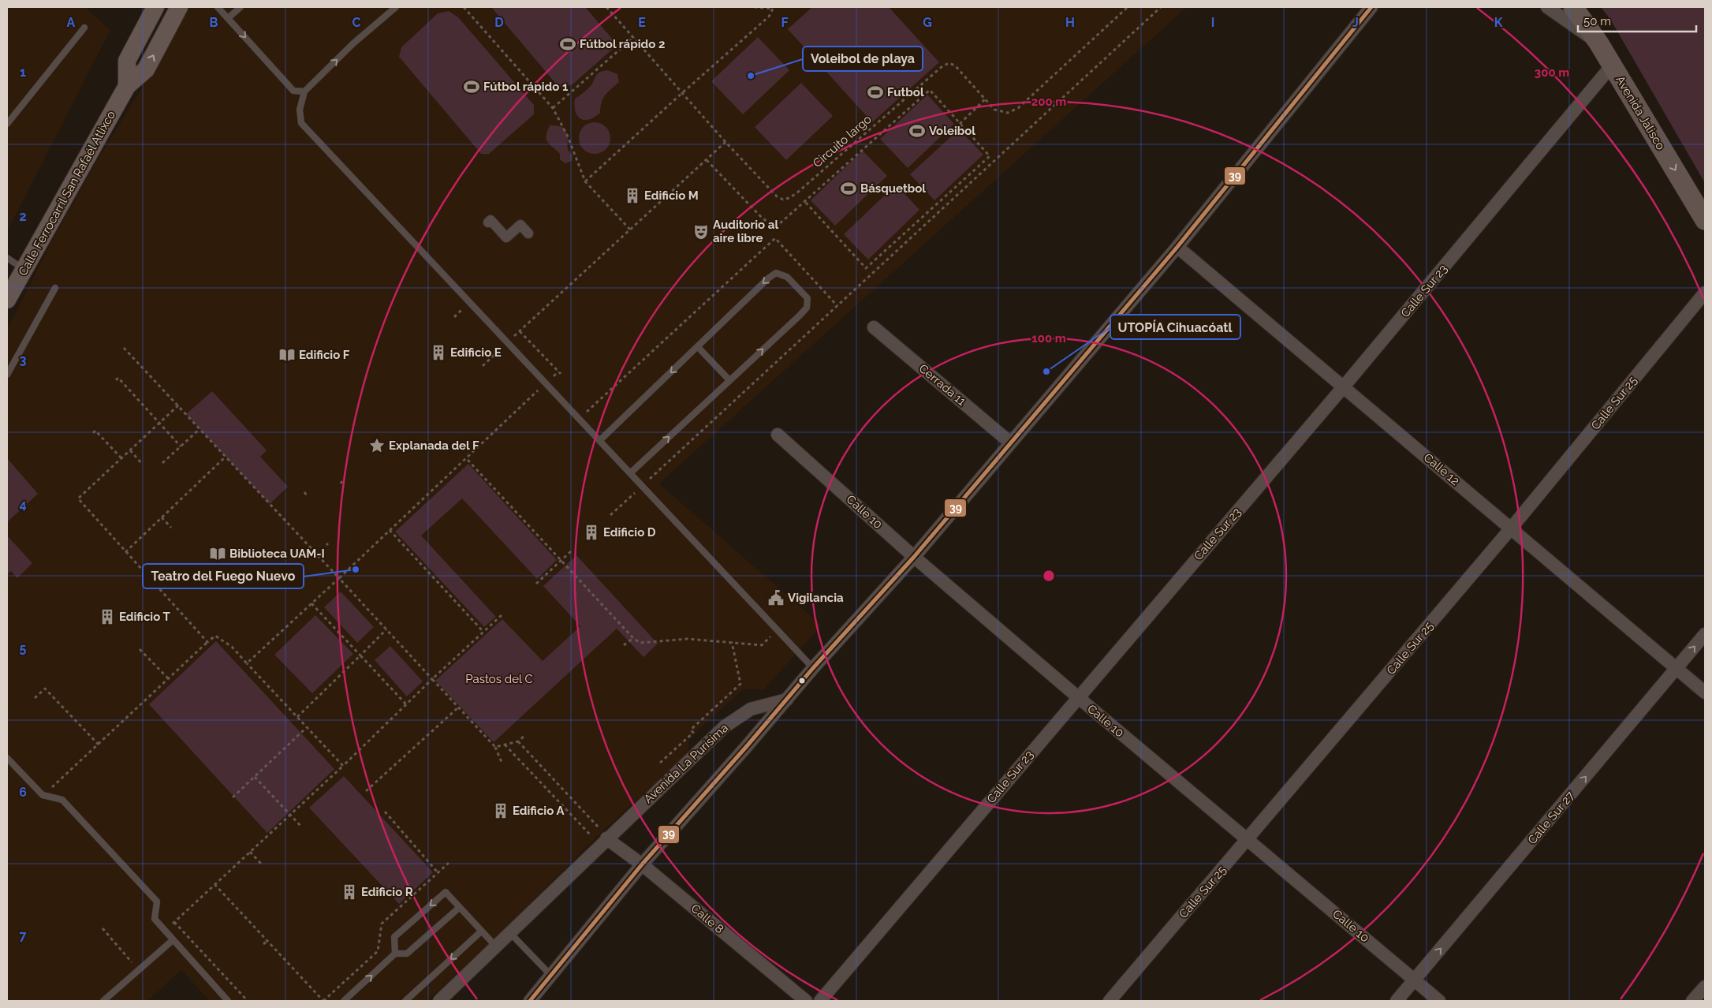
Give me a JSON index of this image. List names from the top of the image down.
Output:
{
  "streets": {
    "main road": ["Avenida Jalisco", "Calle Ferrocarril San Rafaél Atlixco"],
    "street": [
      "Calle Sur 23",
      "Cerrada 11",
      "Calle Sur 25",
      "Calle 12",
      "Calle 10",
      "Avenida La Purísima",
      "Calle Sur 27",
      "Calle 8"
    ],
    "path": ["Circuito largo"]
  },
  "crossings": [
    ["Avenida Jalisco", "Calle Sur 23"],
    ["Calle Sur 23", "Calle 12"],
    ["Calle Sur 23", "Calle 10"],
    ["Calle Sur 25", "Calle 12"],
    ["Calle Sur 25", "Calle 10"],
    ["Calle 12", "Calle Sur 27"],
    ["Calle 10", "Calle Sur 27"],
    ["Avenida La Purísima", "Calle 8"]
  ],
  "one_way": ["Avenida Jalisco", "Calle Sur 27"],
  "parks": ["Pastos del C"],
  "places": {
    "sports": [
      "Fútbol rápido 2",
      "Fútbol rápido 1",
      "Futbol",
      "Voleibol",
      "Básquetbol"
    ],
    "other": ["Voleibol de playa", "UTOPÍA Cihuacóatl", "Teatro del Fuego Nuevo"],
    "building": [
      "Edificio M",
      "Edificio E",
      "Edificio D",
      "Edificio T",
      "Edificio A",
      "Edificio R"
    ],
    "theatre": ["Auditorio al aire libre"],
    "library": ["Edificio F", "Biblioteca UAM-I"],
    "place": ["Explanada del F"],
    "public building": ["Vigilancia"]
  },
  "lines": ["transit line 39"],
  "scale_bar": "50 m",
  "grid": {
    "columns": [
      "A",
      "B",
      "C",
      "D",
      "E",
      "F",
      "G",
      "H",
      "I",
      "J",
      "K"
    ],
    "rows": [
      "1",
      "2",
      "3",
      "4",
      "5",
      "6",
      "7"
    ]
  },
  "rings": ["300 m", "200 m", "100 m"]
}
